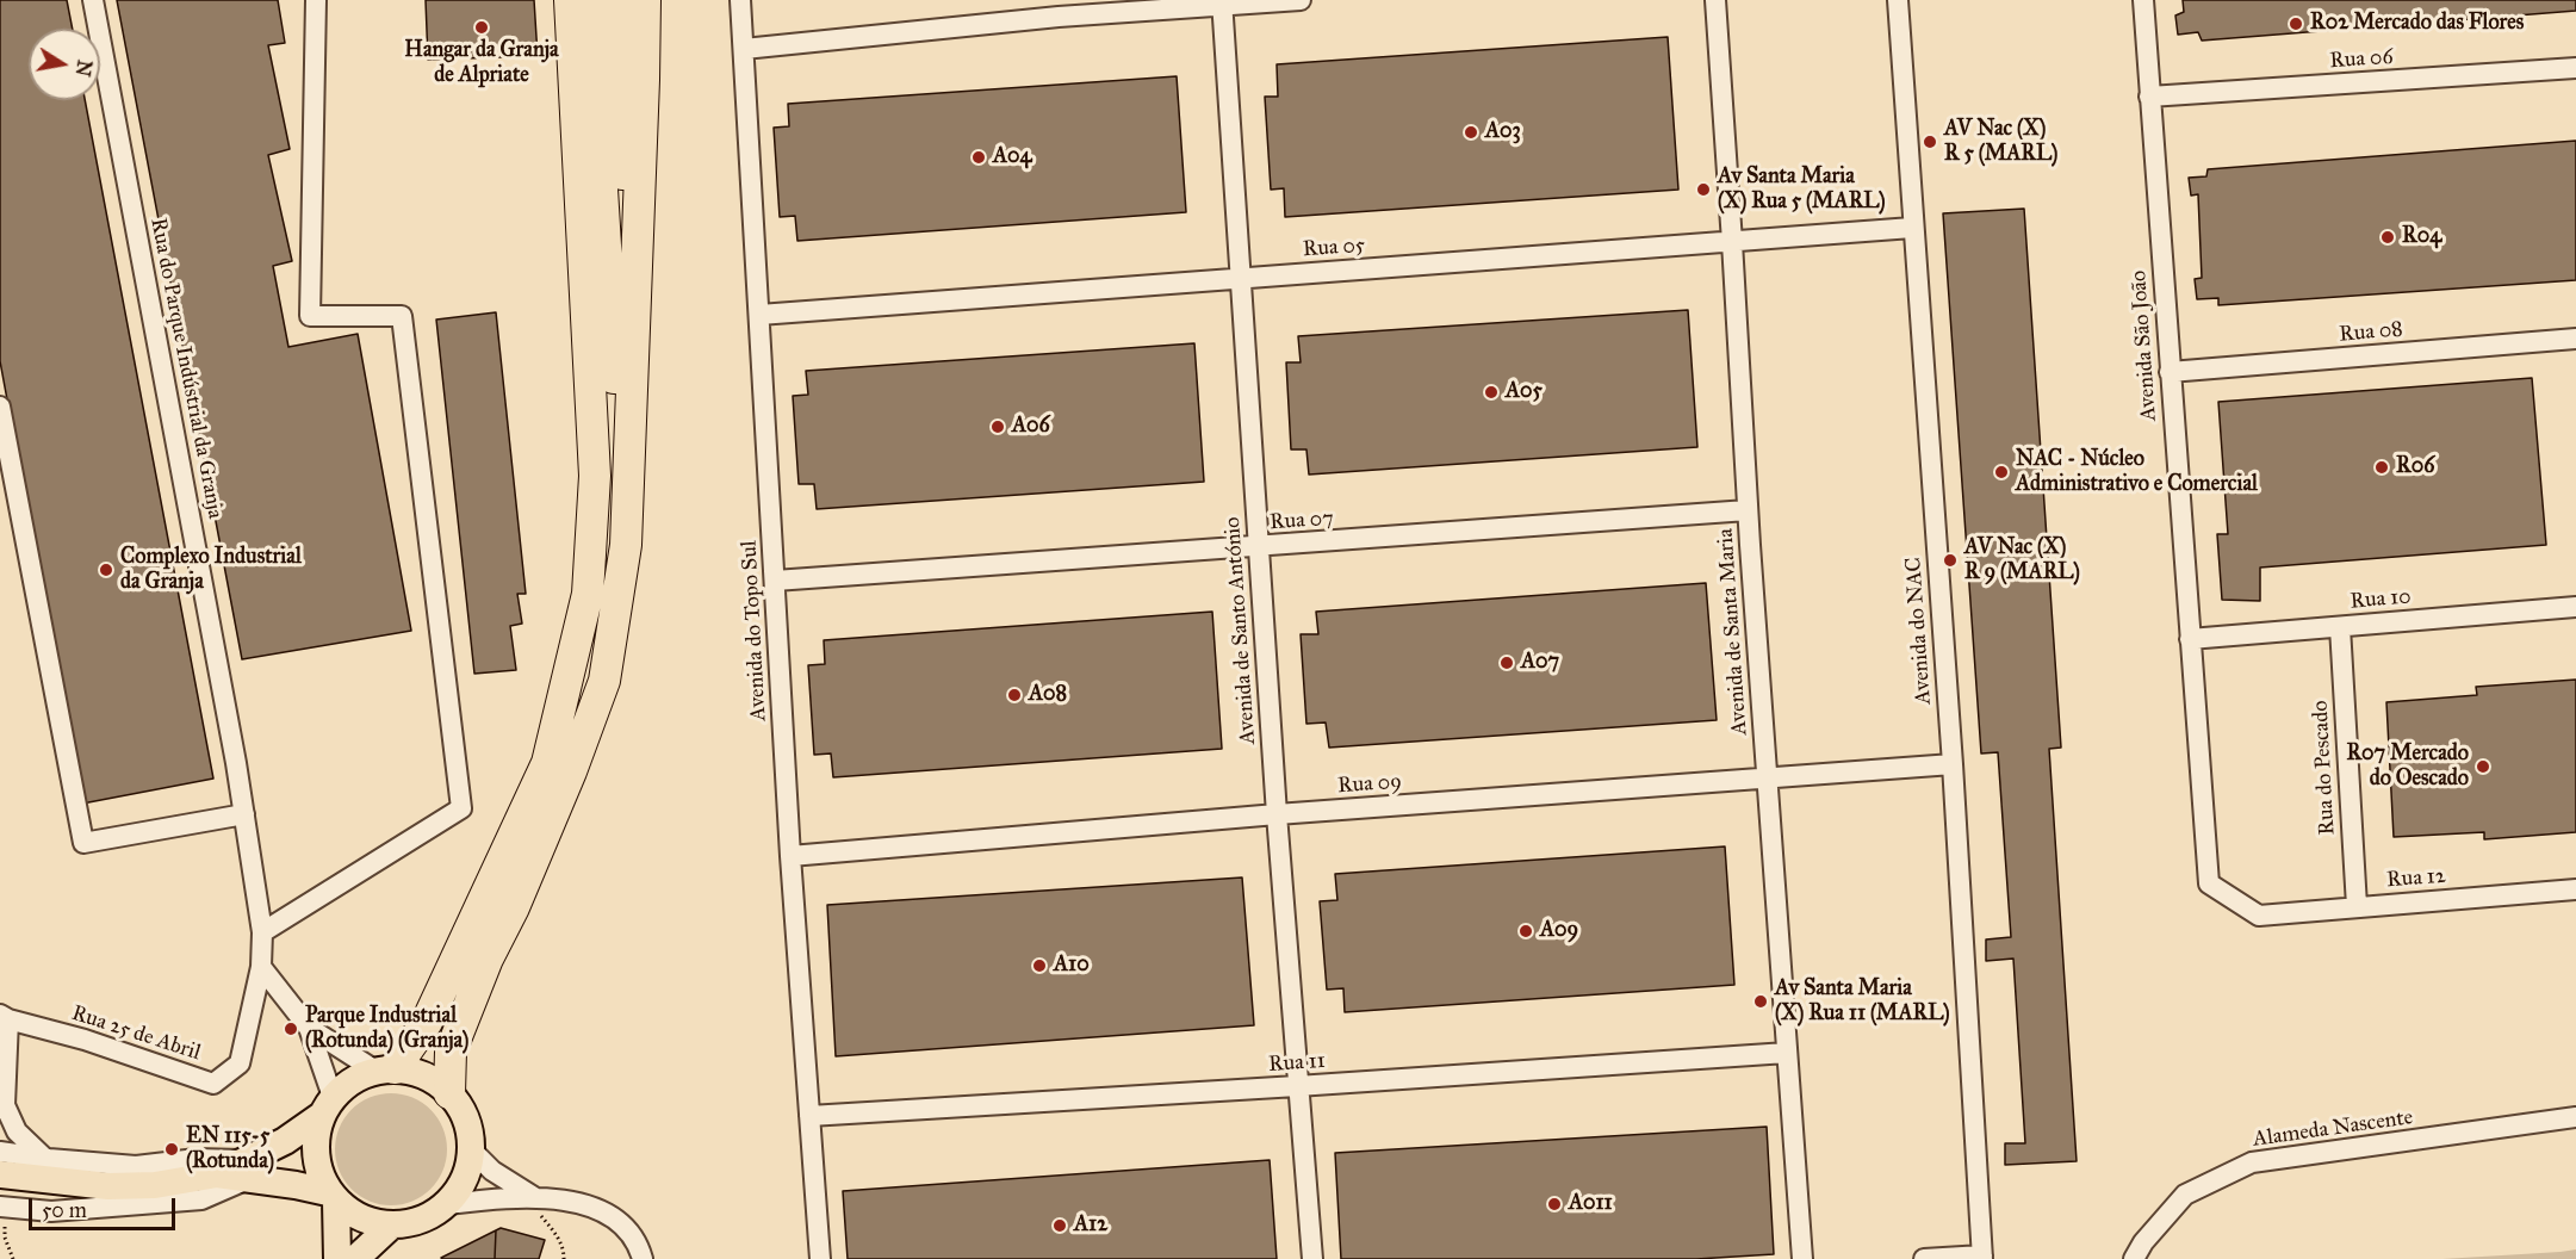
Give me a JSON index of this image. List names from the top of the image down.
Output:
{
  "streets": {
    "street": [
      "Rua 06",
      "Rua 05",
      "Rua 08",
      "Avenida São João",
      "Rua do Parque Indústrial da Granja",
      "Rua 07",
      "Rua 10",
      "Avenida do Topo Sul",
      "Avenida de Santo António",
      "Avenida do NAC",
      "Avenida de Santa Maria",
      "Rua do Pescado",
      "Rua 09",
      "Rua 12",
      "Rua 25 de Abril",
      "Rua 11",
      "Alameda Nascente"
    ]
  },
  "crossings": [
    ["Rua 06", "Avenida São João"],
    ["Rua 05", "Avenida do Topo Sul"],
    ["Rua 05", "Avenida de Santo António"],
    ["Rua 05", "Avenida do NAC"],
    ["Rua 05", "Avenida de Santa Maria"],
    ["Rua 08", "Avenida São João"],
    ["Avenida São João", "Rua 10"],
    ["Avenida São João", "Rua 12"],
    ["Rua do Parque Indústrial da Granja", "Rua 25 de Abril"],
    ["Rua 07", "Avenida do Topo Sul"],
    ["Rua 07", "Avenida de Santo António"],
    ["Rua 07", "Avenida de Santa Maria"],
    ["Rua 10", "Rua do Pescado"],
    ["Avenida do Topo Sul", "Rua 09"],
    ["Avenida do Topo Sul", "Rua 11"],
    ["Avenida de Santo António", "Rua 09"],
    ["Avenida de Santo António", "Rua 11"],
    ["Avenida do NAC", "Rua 09"],
    ["Avenida de Santa Maria", "Rua 09"],
    ["Avenida de Santa Maria", "Rua 11"],
    ["Rua do Pescado", "Rua 12"]
  ],
  "places": [
    "R02 Mercado das Flores",
    "Hangar da Granja de Alpriate",
    "A03",
    "AV Nac (X) R 5 (MARL)",
    "A04",
    "Av Santa Maria (X) Rua 5 (MARL)",
    "R04",
    "A05",
    "A06",
    "R06",
    "NAC - Núcleo Administrativo e Comercial",
    "AV Nac (X) R 9 (MARL)",
    "Complexo Industrial da Granja",
    "A07",
    "A08",
    "R07 Mercado do Oescado",
    "A09",
    "A10",
    "Av Santa Maria (X) Rua 11 (MARL)",
    "Parque Industrial (Rotunda) (Granja)",
    "EN 115-5 (Rotunda)",
    "A011",
    "A12"
  ],
  "scale_bar": "50 m",
  "north": "right"
}
